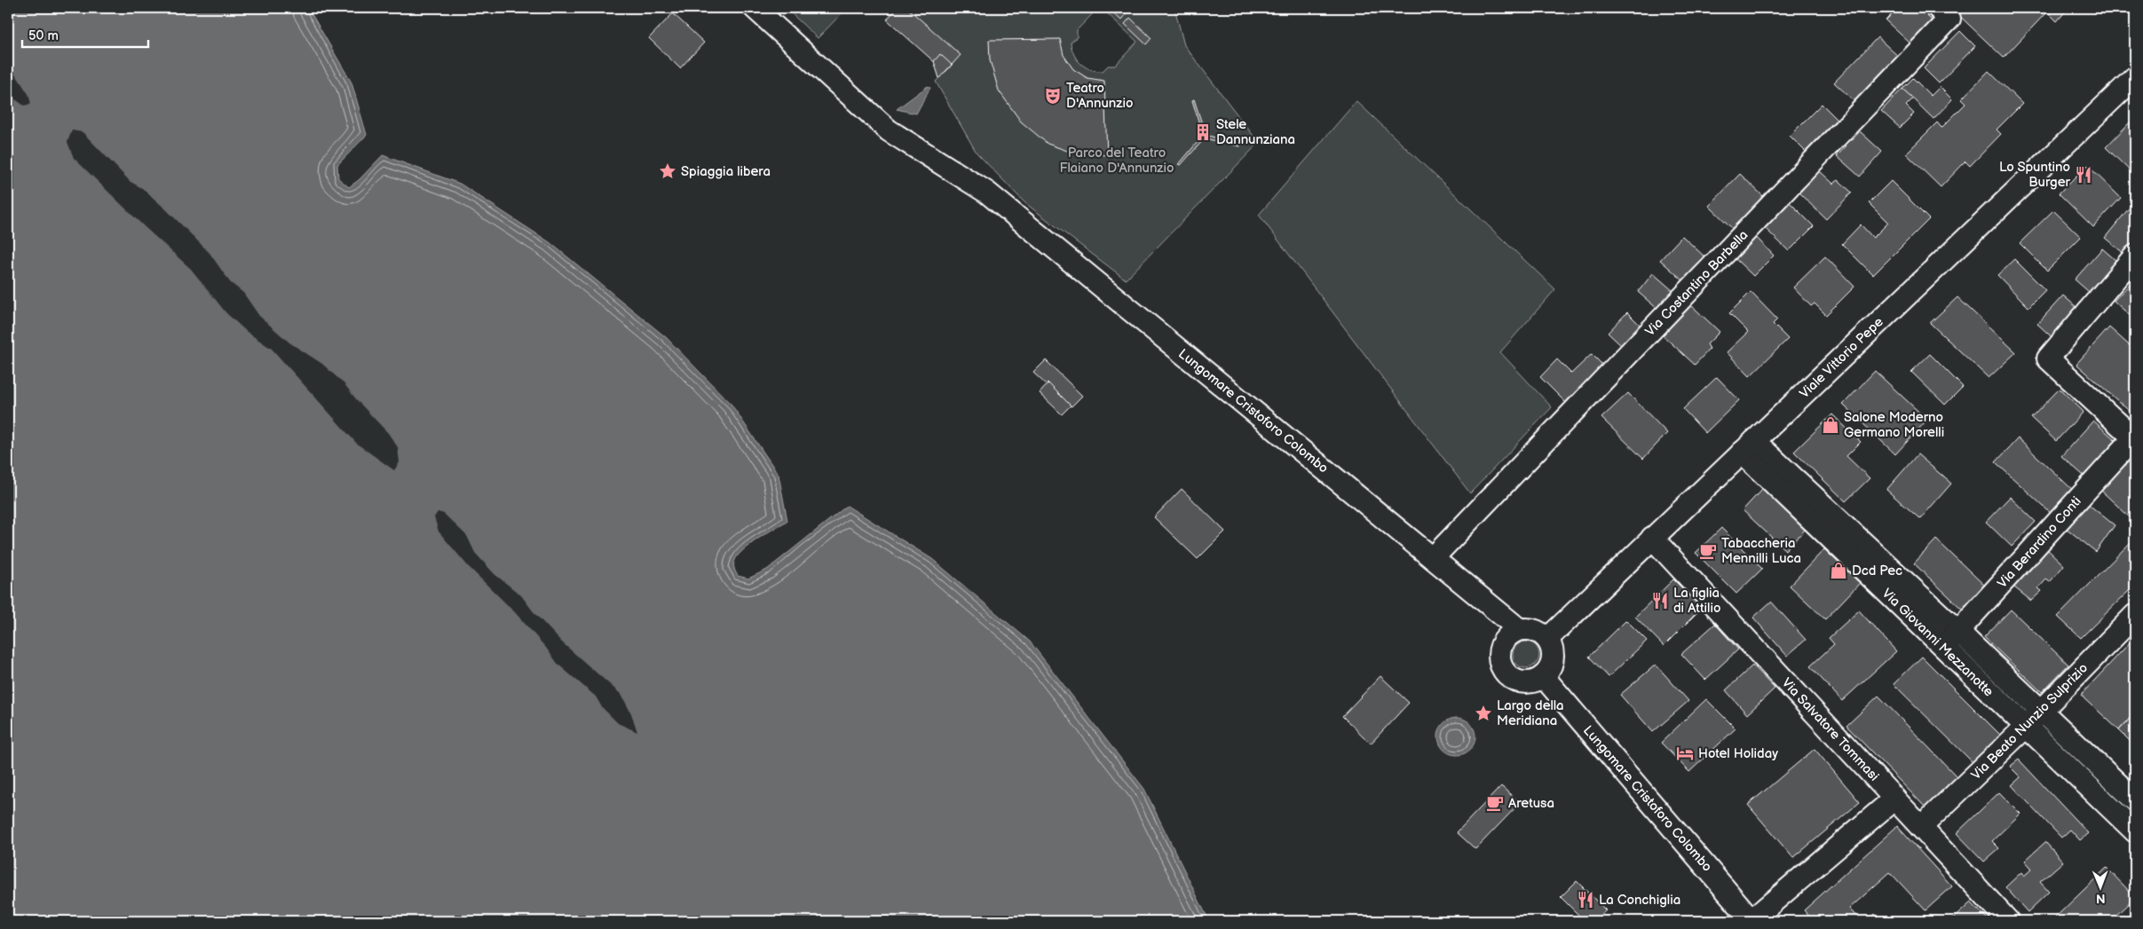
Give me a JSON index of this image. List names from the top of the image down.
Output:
{
  "streets": {
    "street": [
      "Via Costantino Barbella",
      "Viale Vittorio Pepe",
      "Lungomare Cristoforo Colombo",
      "Via Berardino Conti",
      "Via Giovanni Mezzanotte",
      "Via Beato Nunzio Sulprizio",
      "Via Salvatore Tommasi"
    ]
  },
  "crossings": [
    ["Via Costantino Barbella", "Lungomare Cristoforo Colombo"],
    ["Viale Vittorio Pepe", "Lungomare Cristoforo Colombo"],
    ["Viale Vittorio Pepe", "Via Giovanni Mezzanotte"],
    ["Viale Vittorio Pepe", "Via Salvatore Tommasi"],
    ["Via Berardino Conti", "Via Giovanni Mezzanotte"],
    ["Via Giovanni Mezzanotte", "Via Beato Nunzio Sulprizio"],
    ["Via Beato Nunzio Sulprizio", "Via Salvatore Tommasi"]
  ],
  "parks": ["Parco del Teatro Flaiano D'Annunzio"],
  "places": {
    "theatre": ["Teatro D'Annunzio"],
    "building": ["Stele Dannunziana"],
    "place": ["Spiaggia libera", "Largo della Meridiana"],
    "restaurant": ["Lo Spuntino Burger", "La figlia di Attilio", "La Conchiglia"],
    "shop": ["Salone Moderno Germano Morelli", "Dcd Pec"],
    "cafe": ["Tabaccheria Mennilli Luca", "Aretusa"],
    "hotel": ["Hotel Holiday"]
  },
  "scale_bar": "50 m",
  "north": "bottom"
}
